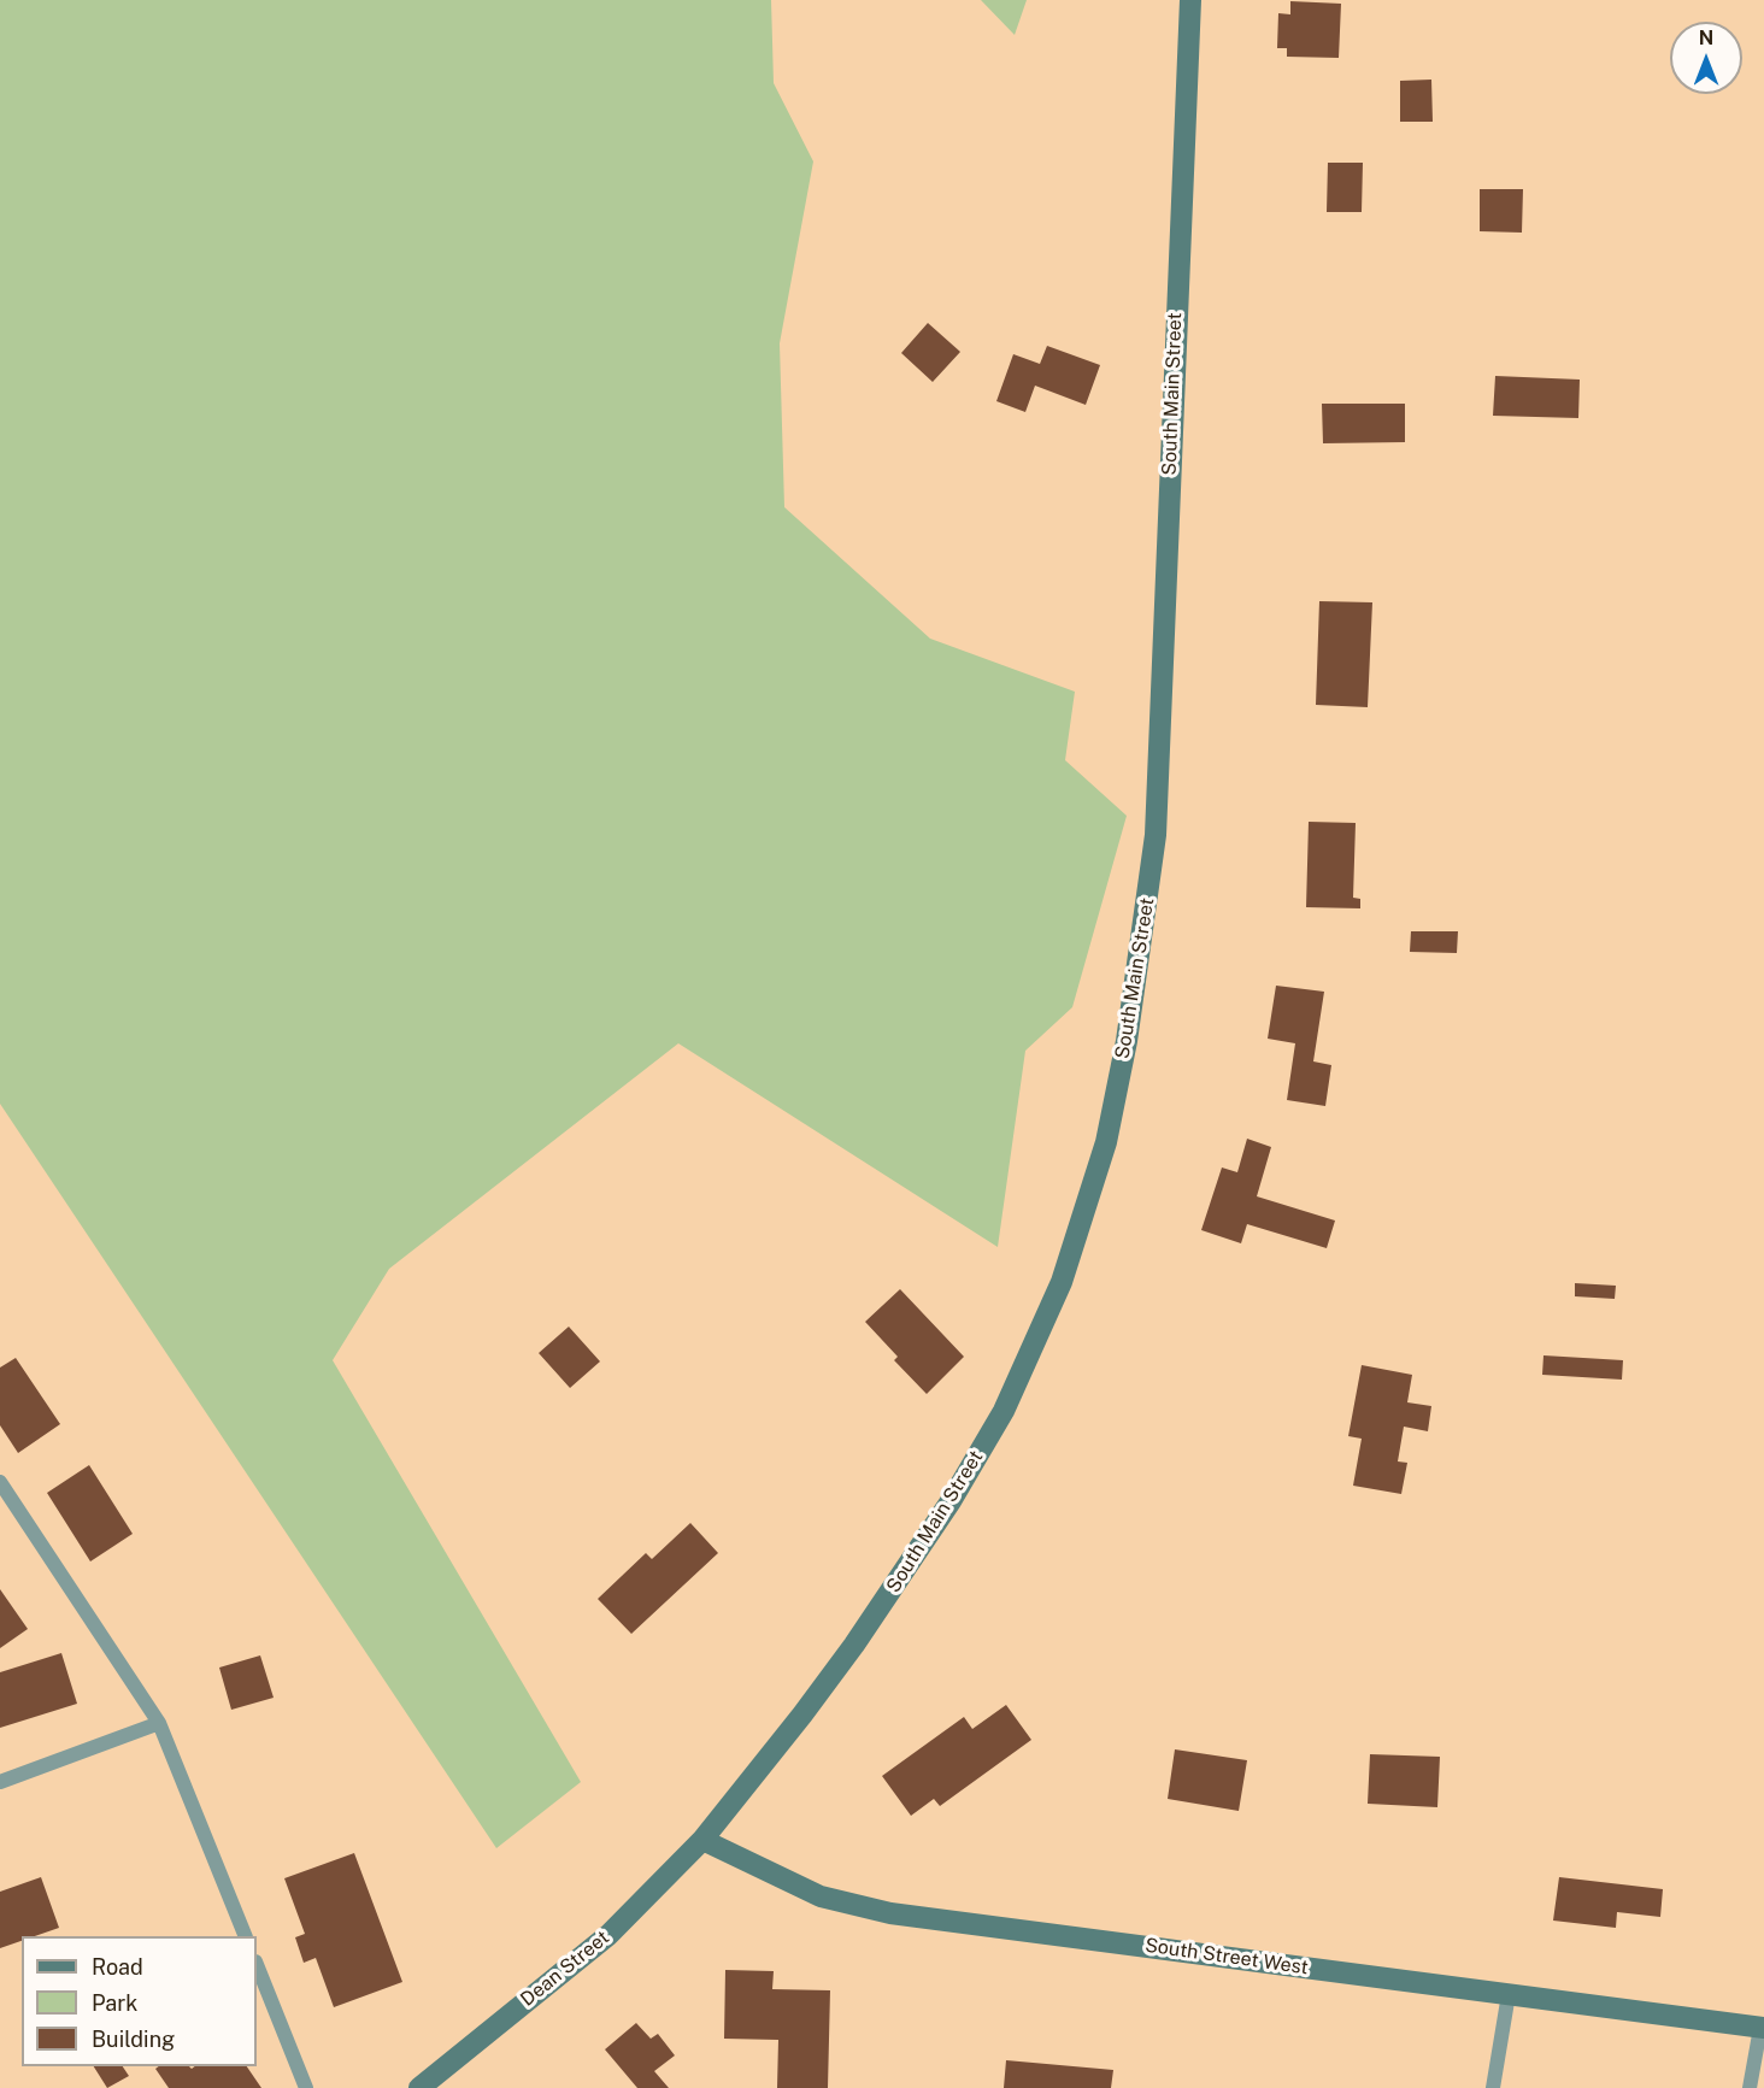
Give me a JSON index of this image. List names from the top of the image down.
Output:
{
  "streets": {
    "main road": ["South Main Street", "South Street West", "Dean Street"]
  },
  "crossings": [
    ["South Main Street", "South Street West"],
    ["South Main Street", "Dean Street"],
    ["South Street West", "Dean Street"]
  ],
  "legend": ["Road", "Park", "Building"],
  "north": "top"
}
